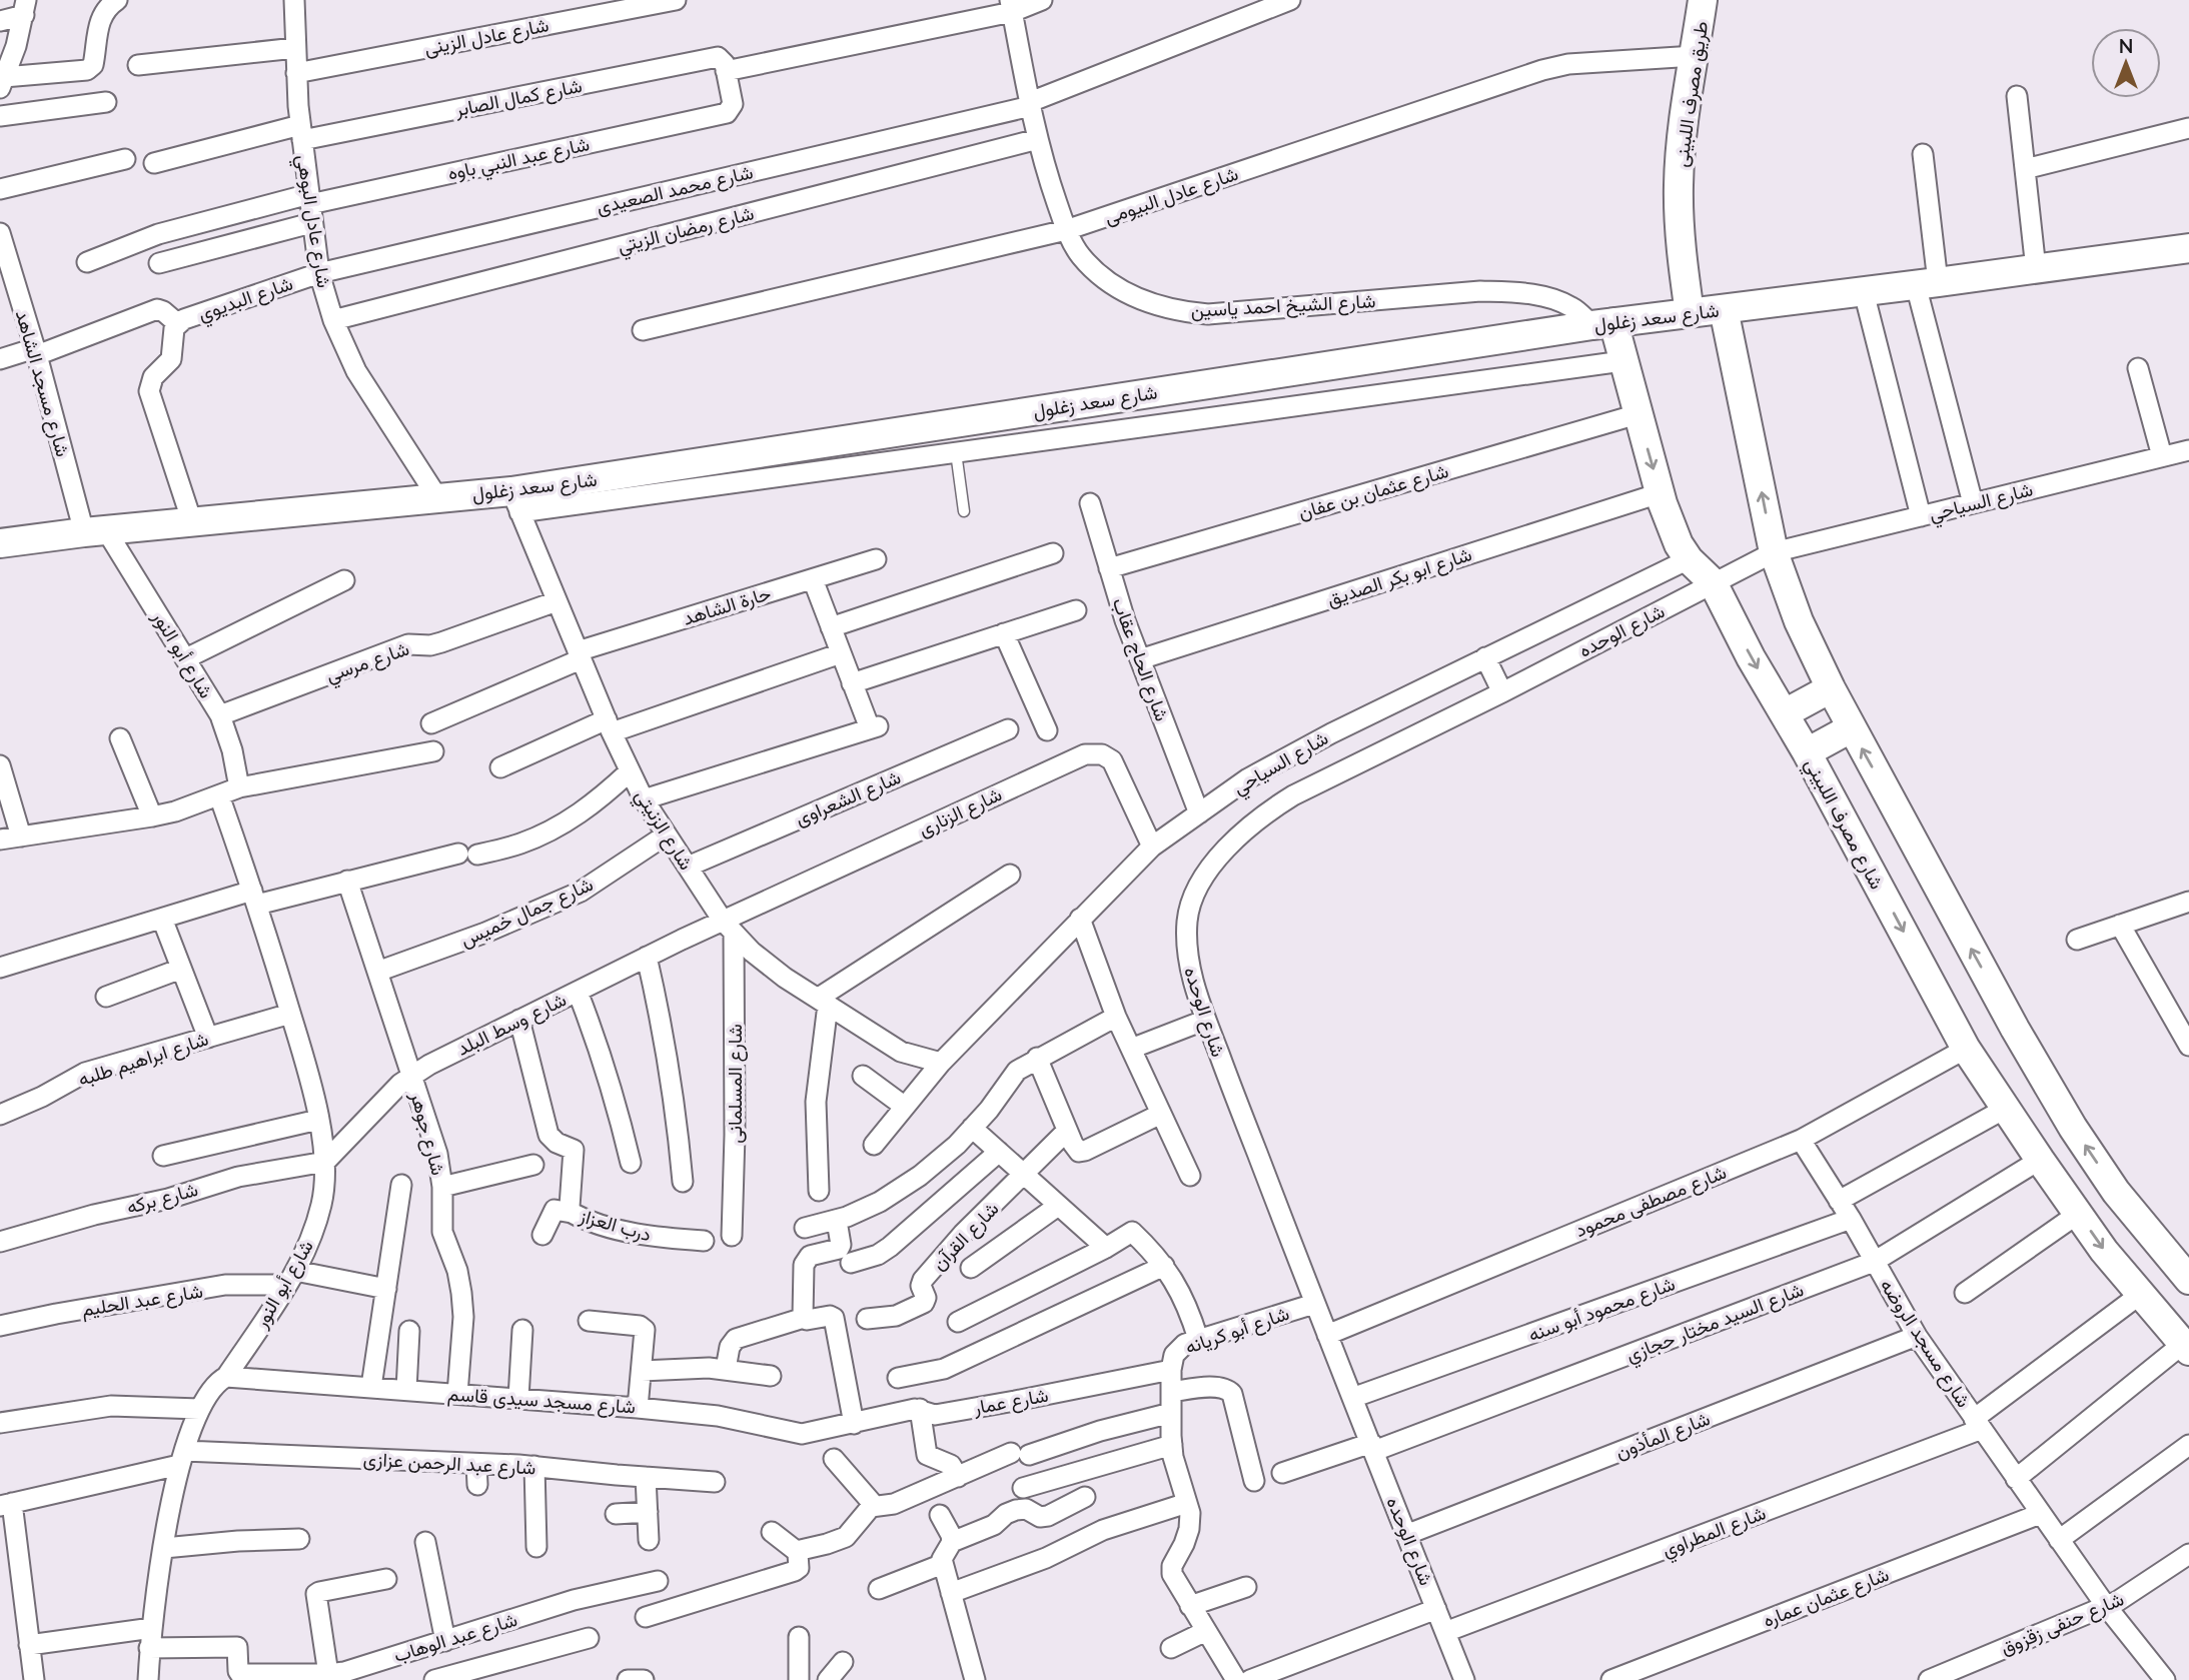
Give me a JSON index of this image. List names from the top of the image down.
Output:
{
  "streets": {
    "main road": ["طريق مصرف اللبينى", "شارع سعد زغلول", "شارع مصرف اللبيني"],
    "street": [
      "شارع عادل الزينى",
      "شارع كمال الصابر",
      "شارع عبد النبي باوه",
      "شارع محمد الصعيدى",
      "شارع عادل البيومى",
      "شارع عادل البوهي",
      "شارع رمضان الزيتي",
      "شارع البديوي",
      "شارع الشيخ احمد ياسين",
      "شارع مسجد الشاهد",
      "شارع عثمان بن عفان",
      "شارع السياحي",
      "شارع ابو بكر الصديق",
      "حارة الشاهد",
      "شارع الوحده",
      "شارع أبو النور",
      "شارع الحاج عقاب",
      "شارع مرسي",
      "شارع الشعراوى",
      "شارع الزنارى",
      "شارع الزنيتي",
      "شارع جمال خميس",
      "شارع وسط البلد",
      "شارع ابراهيم طلبه",
      "شارع المسلمانى",
      "شارع جوهر",
      "شارع بركه",
      "شارع مصطفى محمود",
      "درب العزاز",
      "شارع القرآن",
      "شارع عبد الحليم",
      "شارع محمود أبو سنه",
      "شارع السيد مختار حجازي",
      "شارع أبو كريانه",
      "شارع مسجد الروضه",
      "شارع مسجد سيدى قاسم",
      "شارع عمار",
      "شارع المأذون",
      "شارع عبد الرحمن عزازى",
      "شارع المطراوي",
      "شارع عثمان عماره",
      "شارع حنفى زقزوق",
      "شارع عبد الوهاب"
    ]
  },
  "crossings": [
    ["شارع عادل الزينى", "شارع عادل البوهي"],
    ["طريق مصرف اللبينى", "شارع عادل البيومى"],
    ["طريق مصرف اللبينى", "شارع سعد زغلول"],
    ["شارع كمال الصابر", "شارع عبد النبي باوه"],
    ["شارع كمال الصابر", "شارع عادل البوهي"],
    ["شارع عبد النبي باوه", "شارع عادل البوهي"],
    ["شارع محمد الصعيدى", "شارع عادل البوهي"],
    ["شارع محمد الصعيدى", "شارع البديوي"],
    ["شارع محمد الصعيدى", "شارع الشيخ احمد ياسين"],
    ["شارع عادل البيومى", "شارع الشيخ احمد ياسين"],
    ["شارع عادل البوهي", "شارع رمضان الزيتي"],
    ["شارع عادل البوهي", "شارع البديوي"],
    ["شارع عادل البوهي", "شارع سعد زغلول"],
    ["شارع رمضان الزيتي", "شارع الشيخ احمد ياسين"],
    ["شارع البديوي", "شارع سعد زغلول"],
    ["شارع الشيخ احمد ياسين", "شارع سعد زغلول"],
    ["شارع الشيخ احمد ياسين", "شارع مصرف اللبيني"],
    ["شارع سعد زغلول", "شارع مسجد الشاهد"],
    ["شارع سعد زغلول", "شارع أبو النور"],
    ["شارع سعد زغلول", "شارع مصرف اللبيني"],
    ["شارع سعد زغلول", "شارع الزنيتي"],
    ["شارع مسجد الشاهد", "شارع أبو النور"],
    ["شارع عثمان بن عفان", "شارع الحاج عقاب"],
    ["شارع عثمان بن عفان", "شارع مصرف اللبيني"],
    ["شارع السياحي", "شارع الوحده"],
    ["شارع السياحي", "شارع الحاج عقاب"],
    ["شارع السياحي", "شارع الزنارى"],
    ["شارع السياحي", "شارع مصرف اللبيني"],
    ["شارع السياحي", "شارع الزنيتي"],
    ["شارع ابو بكر الصديق", "شارع الحاج عقاب"],
    ["شارع ابو بكر الصديق", "شارع مصرف اللبيني"],
    ["حارة الشاهد", "شارع الزنيتي"],
    ["شارع الوحده", "شارع مصرف اللبيني"],
    ["شارع الوحده", "شارع مصطفى محمود"],
    ["شارع الوحده", "شارع محمود أبو سنه"],
    ["شارع الوحده", "شارع السيد مختار حجازي"],
    ["شارع الوحده", "شارع أبو كريانه"],
    ["شارع الوحده", "شارع المأذون"],
    ["شارع الوحده", "شارع المطراوي"],
    ["شارع أبو النور", "شارع مرسي"],
    ["شارع أبو النور", "شارع وسط البلد"],
    ["شارع أبو النور", "شارع ابراهيم طلبه"],
    ["شارع أبو النور", "شارع بركه"],
    ["شارع أبو النور", "شارع عبد الحليم"],
    ["شارع أبو النور", "شارع مسجد سيدى قاسم"],
    ["شارع أبو النور", "شارع عبد الرحمن عزازى"],
    ["شارع أبو النور", "شارع عبد الوهاب"],
    ["شارع مرسي", "شارع الزنيتي"],
    ["شارع الشعراوى", "شارع الزنيتي"],
    ["شارع الزنارى", "شارع الزنيتي"],
    ["شارع الزنارى", "شارع وسط البلد"],
    ["شارع الزنارى", "شارع المسلمانى"],
    ["شارع مصرف اللبيني", "شارع مصطفى محمود"],
    ["شارع مصرف اللبيني", "شارع السيد مختار حجازي"],
    ["شارع مصرف اللبيني", "شارع المطراوي"],
    ["شارع الزنيتي", "شارع جمال خميس"],
    ["شارع الزنيتي", "شارع وسط البلد"],
    ["شارع الزنيتي", "شارع المسلمانى"],
    ["شارع جمال خميس", "شارع جوهر"],
    ["شارع وسط البلد", "شارع المسلمانى"],
    ["شارع وسط البلد", "شارع جوهر"],
    ["شارع وسط البلد", "شارع بركه"],
    ["شارع وسط البلد", "درب العزاز"],
    ["شارع جوهر", "شارع مسجد سيدى قاسم"],
    ["شارع مصطفى محمود", "شارع مسجد الروضه"],
    ["شارع محمود أبو سنه", "شارع مسجد الروضه"],
    ["شارع السيد مختار حجازي", "شارع مسجد الروضه"],
    ["شارع أبو كريانه", "شارع عمار"],
    ["شارع مسجد الروضه", "شارع المأذون"],
    ["شارع مسجد الروضه", "شارع المطراوي"],
    ["شارع مسجد الروضه", "شارع عثمان عماره"],
    ["شارع مسجد الروضه", "شارع حنفى زقزوق"],
    ["شارع مسجد سيدى قاسم", "شارع عمار"]
  ],
  "north": "top"
}
